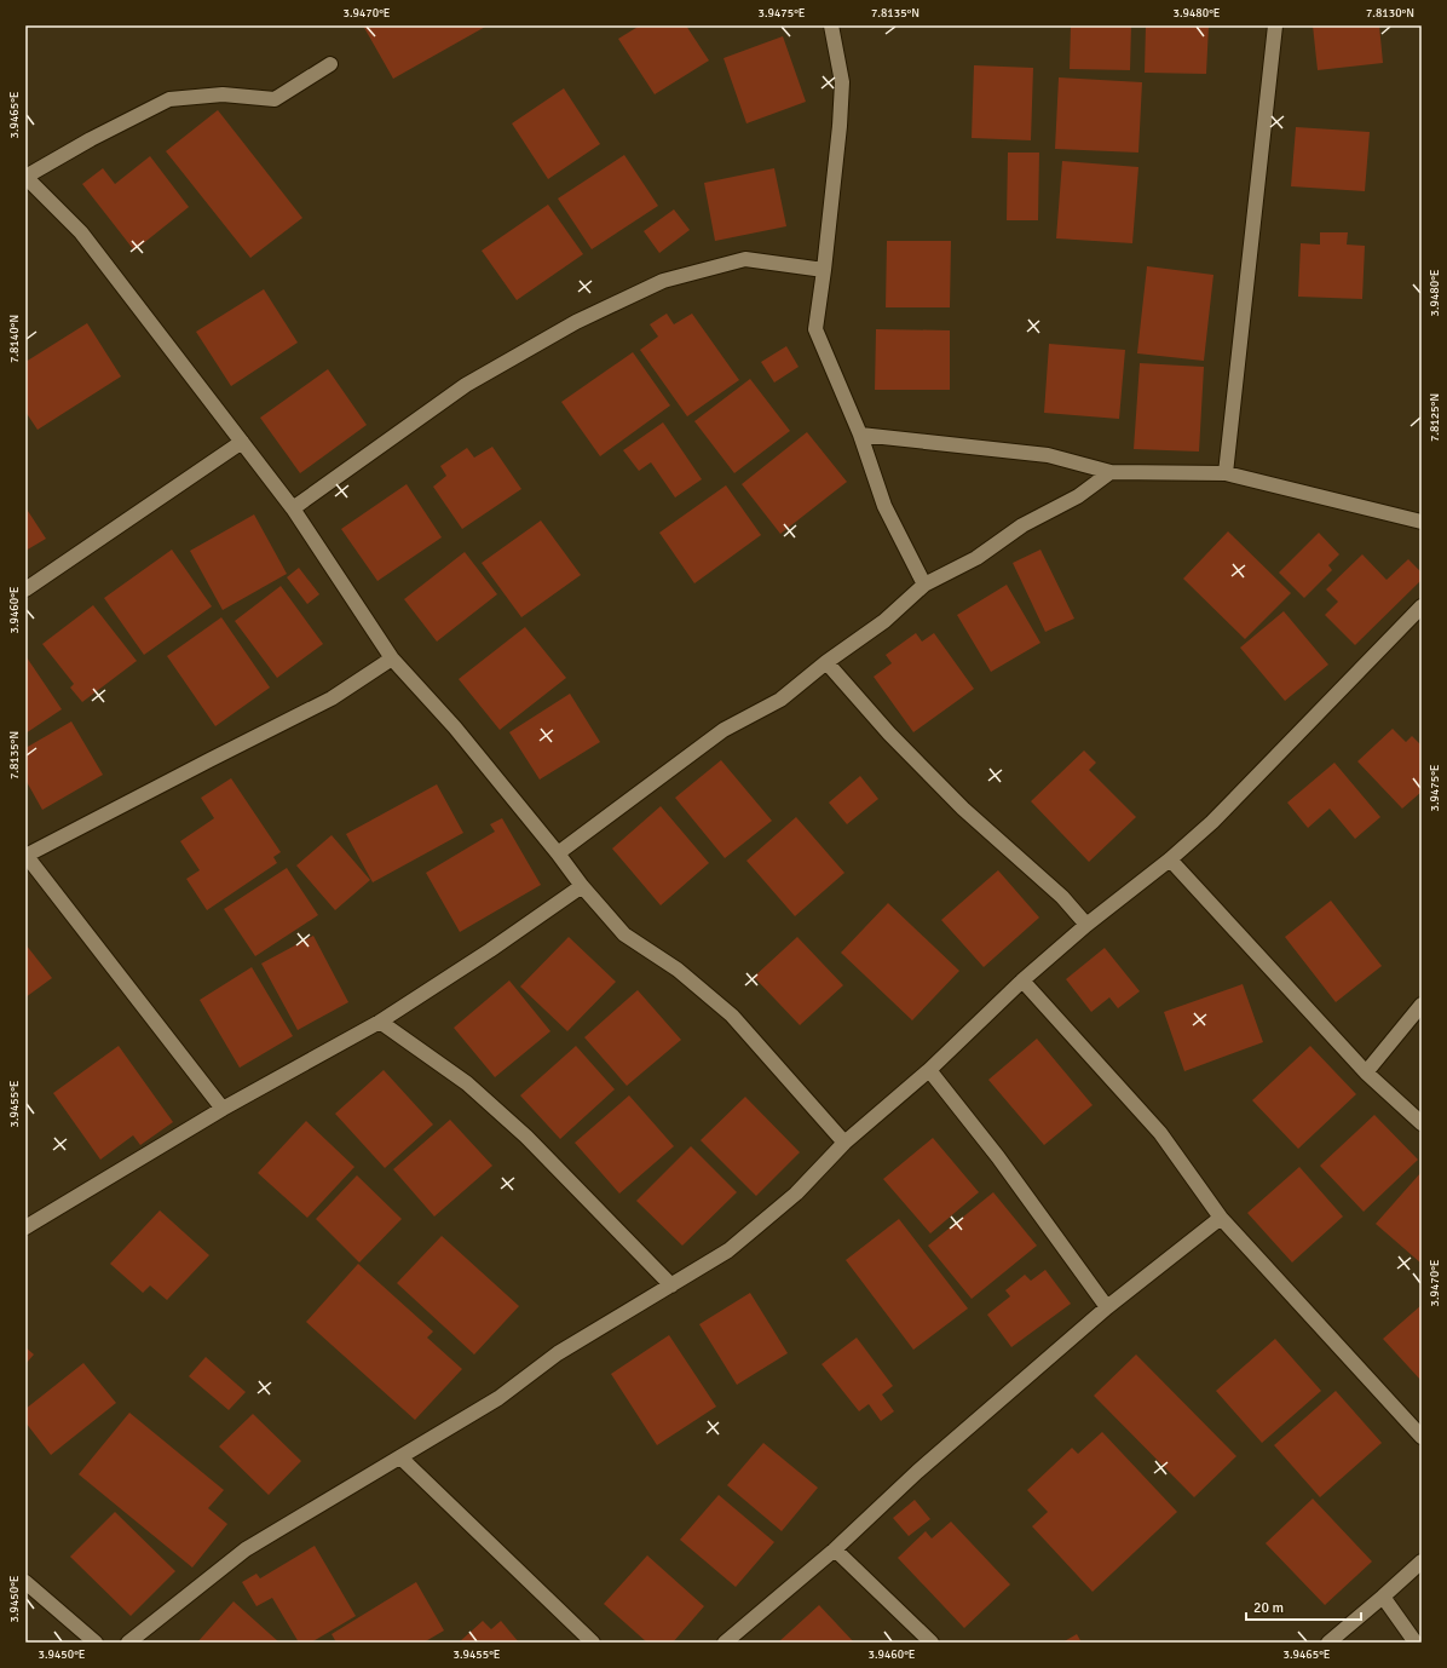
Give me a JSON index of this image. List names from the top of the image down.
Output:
{
  "scale_bar": "20 m",
  "coordinates": [
    "3.9470°E",
    "3.9475°E",
    "7.8135°N",
    "3.9480°E",
    "7.8130°N",
    "3.9465°E",
    "7.8140°N",
    "7.8125°N",
    "3.9460°E",
    "3.9455°E",
    "3.9450°E"
  ]
}
